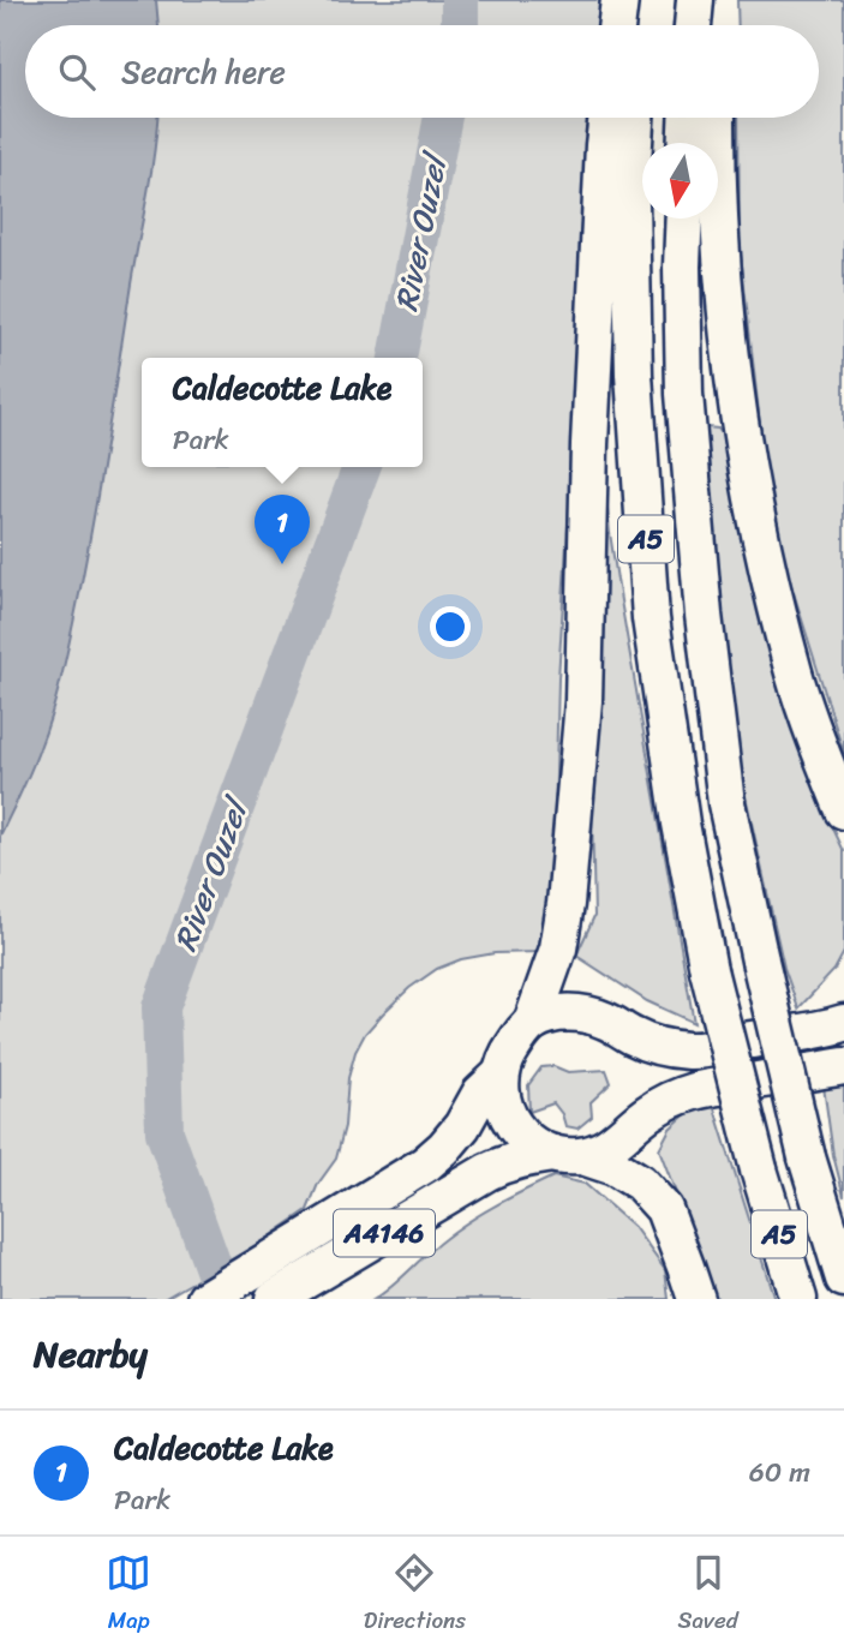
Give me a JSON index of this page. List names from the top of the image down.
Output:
{
  "streets": {
    "highway": ["A5", "A4146"]
  },
  "water": ["River Ouzel"],
  "north": "bottom",
  "page": {
    "search": "Search here",
    "popup": ["Caldecotte Lake", "Park"],
    "pins": "1",
    "heading": "Nearby",
    "list": [
      {
        "mark": "1",
        "name": "Caldecotte Lake",
        "note": "Park",
        "value": "60 m"
      }
    ],
    "nav": ["Map", "Directions", "Saved"]
  }
}
